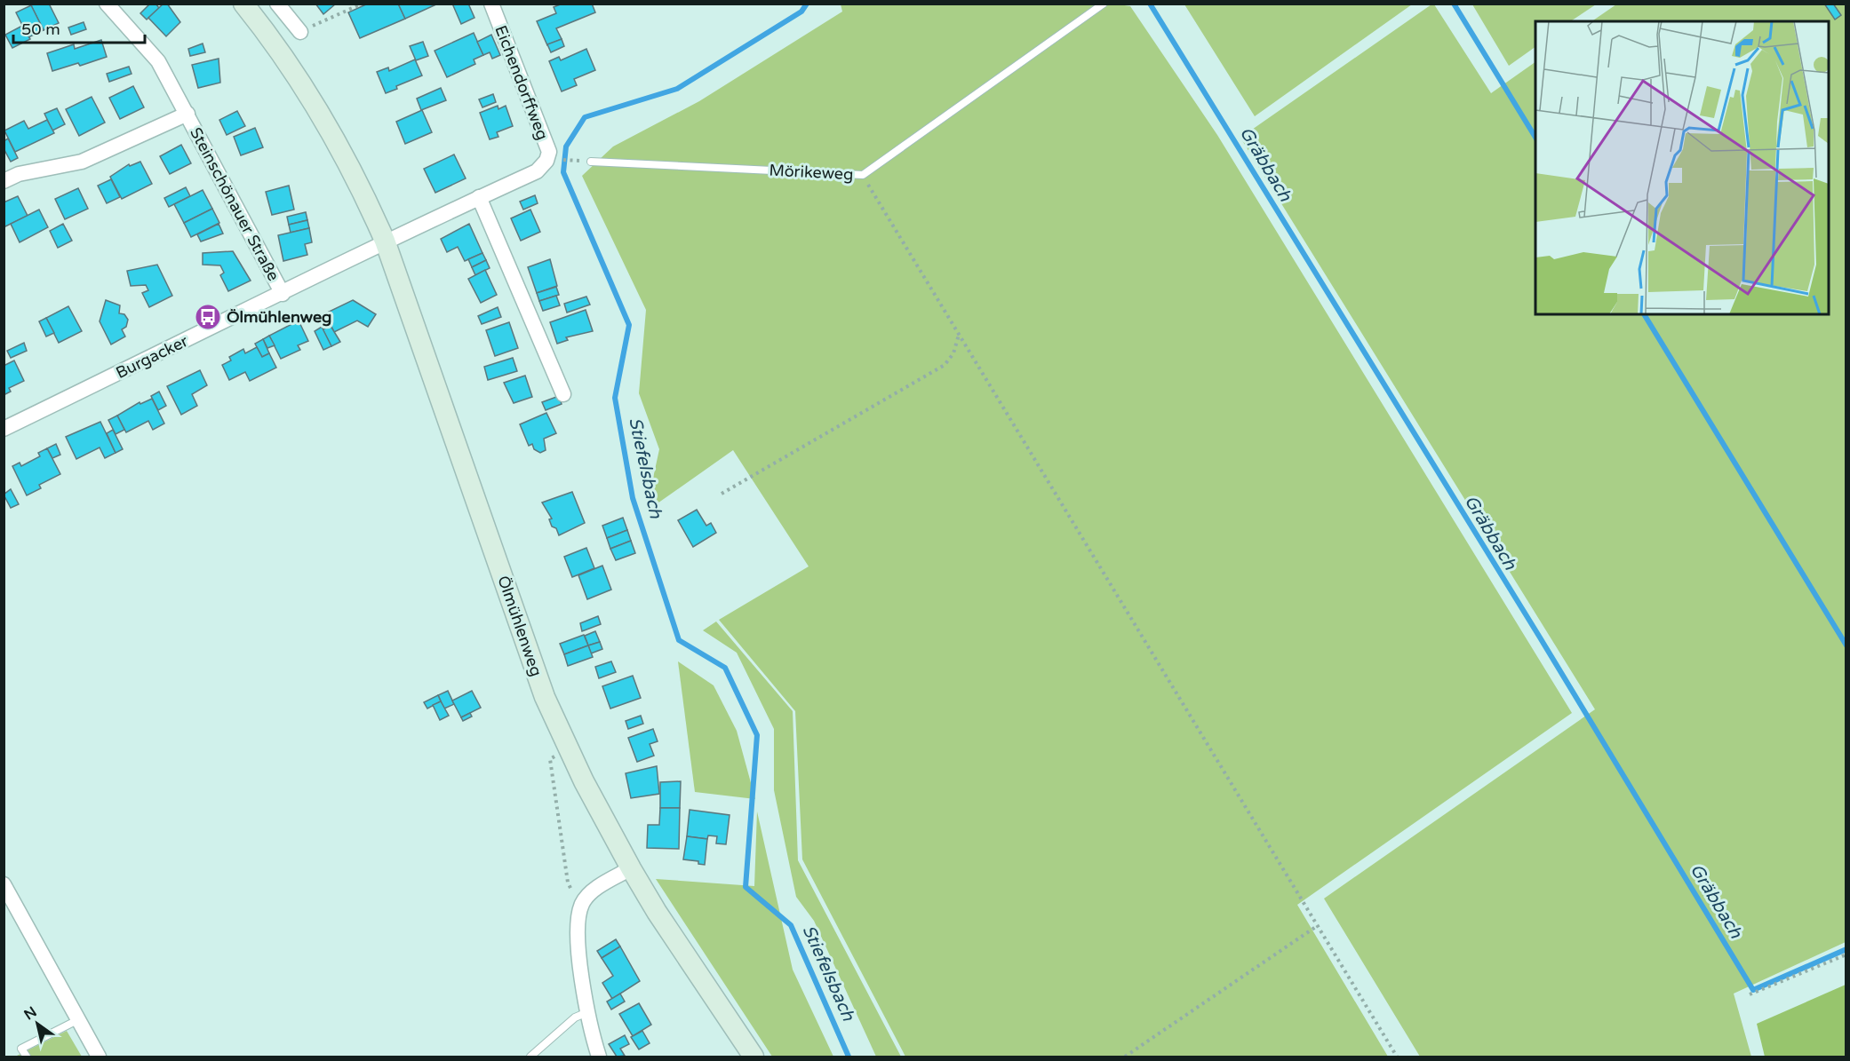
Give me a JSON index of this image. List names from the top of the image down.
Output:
{
  "streets": {
    "main road": ["Ölmühlenweg"],
    "street": ["Eichendorffweg", "Steinschönauer Straße", "Burgacker"],
    "lane": ["Mörikeweg"]
  },
  "crossings": [
    ["Steinschönauer Straße", "Burgacker"],
    ["Burgacker", "Ölmühlenweg"]
  ],
  "water": ["Gräbbach", "Stiefelsbach"],
  "places": {
    "bus stop": ["Ölmühlenweg"]
  },
  "scale_bar": "50 m",
  "north": "top left"
}
